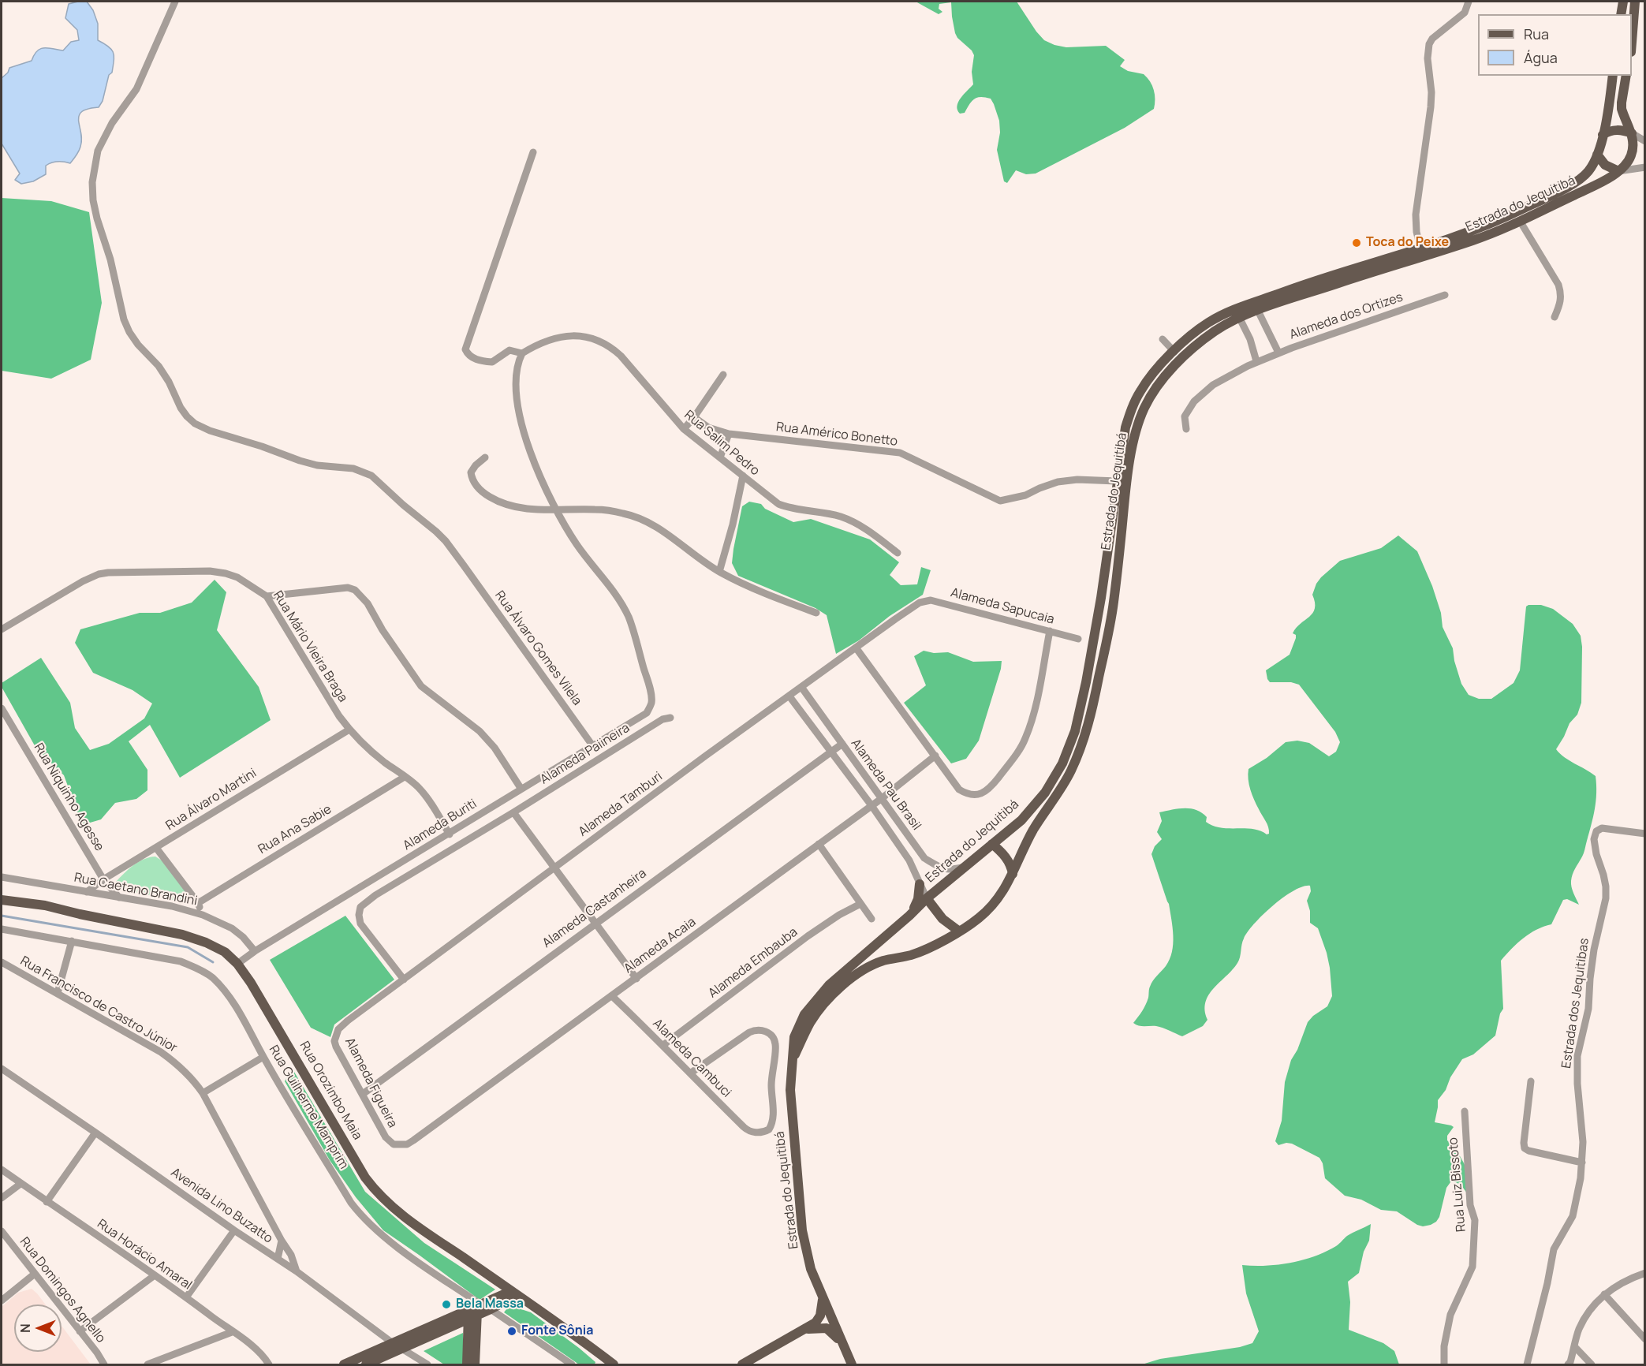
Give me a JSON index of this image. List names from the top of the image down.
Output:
{
  "streets": {
    "main road": ["Estrada do Jequitibá", "Rua Orozimbo Maia"],
    "street": [
      "Alameda dos Ortizes",
      "Rua Américo Bonetto",
      "Rua Salim Pedro",
      "Alameda Sapucaia",
      "Rua Mário Vieira Braga",
      "Rua Álvaro Gomes Vilela",
      "Alameda Paiineira",
      "Alameda Pau Brasil",
      "Rua Niquinho Agesse",
      "Rua Álvaro Martini",
      "Alameda Tamburi",
      "Alameda Buriti",
      "Rua Ana Sabie",
      "Rua Caetano Brandini",
      "Alameda Castanheira",
      "Alameda Acaia",
      "Alameda Embauba",
      "Estrada dos Jequitibas",
      "Rua Francisco de Castro Júnior",
      "Alameda Cambuci",
      "Alameda Figueira",
      "Rua Guilherme Mamprim",
      "Rua Luiz Bissoto",
      "Avenida Lino Buzatto",
      "Rua Horácio Amaral",
      "Rua Domingos Agnello"
    ]
  },
  "crossings": [
    ["Estrada do Jequitibá", "Rua Américo Bonetto"],
    ["Estrada do Jequitibá", "Alameda Pau Brasil"],
    ["Alameda Sapucaia", "Alameda Tamburi"],
    ["Rua Mário Vieira Braga", "Rua Álvaro Martini"],
    ["Rua Mário Vieira Braga", "Alameda Buriti"],
    ["Rua Mário Vieira Braga", "Rua Ana Sabie"],
    ["Rua Álvaro Gomes Vilela", "Alameda Buriti"],
    ["Alameda Paiineira", "Alameda Tamburi"],
    ["Alameda Pau Brasil", "Alameda Tamburi"],
    ["Alameda Pau Brasil", "Alameda Castanheira"],
    ["Alameda Pau Brasil", "Alameda Acaia"],
    ["Rua Niquinho Agesse", "Rua Álvaro Martini"],
    ["Rua Niquinho Agesse", "Rua Caetano Brandini"],
    ["Rua Álvaro Martini", "Rua Caetano Brandini"],
    ["Alameda Tamburi", "Alameda Figueira"],
    ["Alameda Buriti", "Rua Caetano Brandini"],
    ["Alameda Buriti", "Rua Orozimbo Maia"],
    ["Alameda Castanheira", "Alameda Figueira"],
    ["Alameda Acaia", "Alameda Cambuci"],
    ["Alameda Acaia", "Alameda Figueira"],
    ["Alameda Embauba", "Alameda Cambuci"],
    ["Rua Francisco de Castro Júnior", "Avenida Lino Buzatto"]
  ],
  "places": ["Toca do Peixe", "Bela Massa", "Fonte Sônia"],
  "legend": ["Rua", "Água"],
  "north": "left"
}
